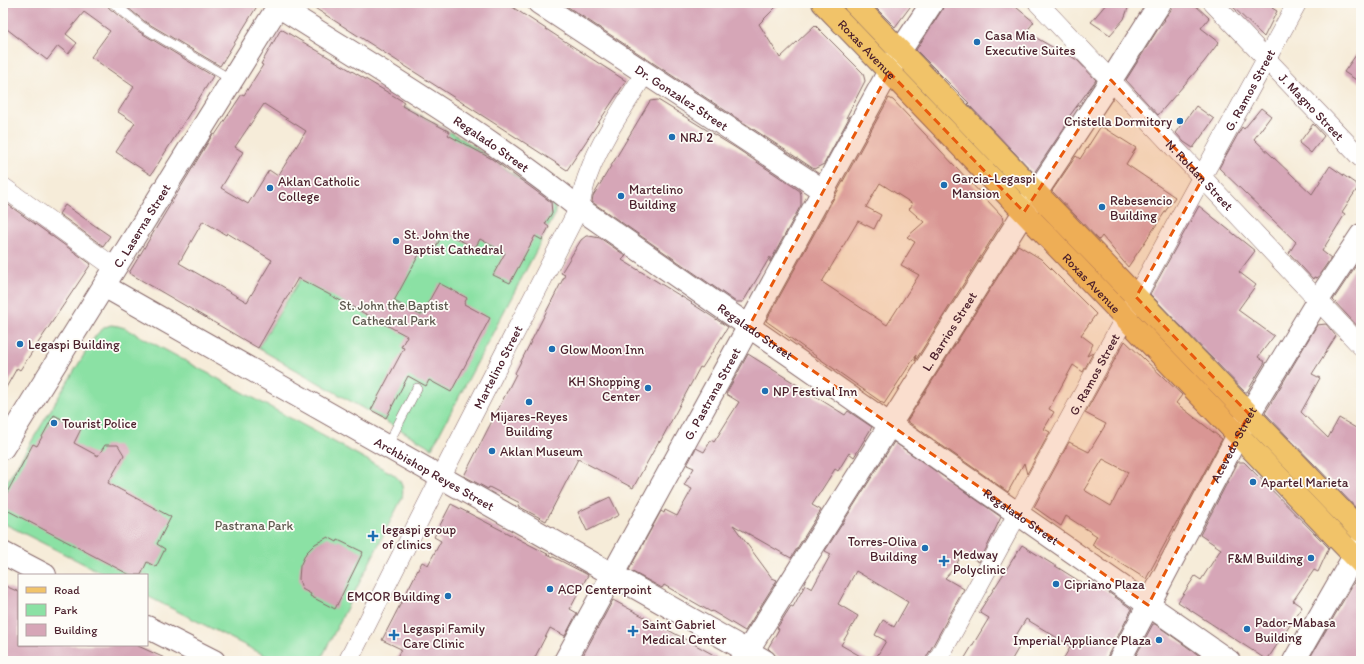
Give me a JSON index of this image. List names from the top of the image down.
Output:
{
  "streets": {
    "main road": ["Roxas Avenue"],
    "street": [
      "G. Ramos Street",
      "Dr. Gonzalez Street",
      "J. Magno Street",
      "Regalado Street",
      "N. Roldan Street",
      "C. Laserna Street",
      "L. Barrios Street",
      "Martelino Street",
      "G. Pastrana Street",
      "Acevedo Street",
      "Archbishop Reyes Street"
    ]
  },
  "crossings": [
    ["Roxas Avenue", "G. Ramos Street"],
    ["Roxas Avenue", "L. Barrios Street"],
    ["Roxas Avenue", "G. Pastrana Street"],
    ["Roxas Avenue", "Acevedo Street"],
    ["G. Ramos Street", "J. Magno Street"],
    ["G. Ramos Street", "Regalado Street"],
    ["G. Ramos Street", "N. Roldan Street"],
    ["Dr. Gonzalez Street", "Martelino Street"],
    ["Dr. Gonzalez Street", "G. Pastrana Street"],
    ["Regalado Street", "C. Laserna Street"],
    ["Regalado Street", "L. Barrios Street"],
    ["Regalado Street", "Martelino Street"],
    ["Regalado Street", "G. Pastrana Street"],
    ["Regalado Street", "Acevedo Street"],
    ["N. Roldan Street", "L. Barrios Street"],
    ["N. Roldan Street", "Acevedo Street"],
    ["C. Laserna Street", "Archbishop Reyes Street"],
    ["L. Barrios Street", "Archbishop Reyes Street"],
    ["Martelino Street", "Archbishop Reyes Street"],
    ["G. Pastrana Street", "Archbishop Reyes Street"]
  ],
  "parks": ["St. John the Baptist Cathedral Park", "Pastrana Park"],
  "places": {
    "other": [
      "Casa Mia Executive Suites",
      "Cristella Dormitory",
      "NRJ 2",
      "Garcia-Legaspi Mansion",
      "Aklan Catholic College",
      "Martelino Building",
      "Rebesencio Building",
      "St. John the Baptist Cathedral",
      "Legaspi Building",
      "Glow Moon Inn",
      "KH Shopping Center",
      "NP Festival Inn",
      "Mijares-Reyes Building",
      "Tourist Police",
      "Aklan Museum",
      "Apartel Marieta",
      "Torres-Oliva Building",
      "F&M Building",
      "Cipriano Plaza",
      "ACP Centerpoint",
      "EMCOR Building",
      "Pador-Mabasa Building",
      "Imperial Appliance Plaza"
    ],
    "health": [
      "legaspi group of clinics",
      "Medway Polyclinic",
      "Saint Gabriel Medical Center",
      "Legaspi Family Care Clinic"
    ]
  },
  "legend": ["Road", "Park", "Building"]
}
